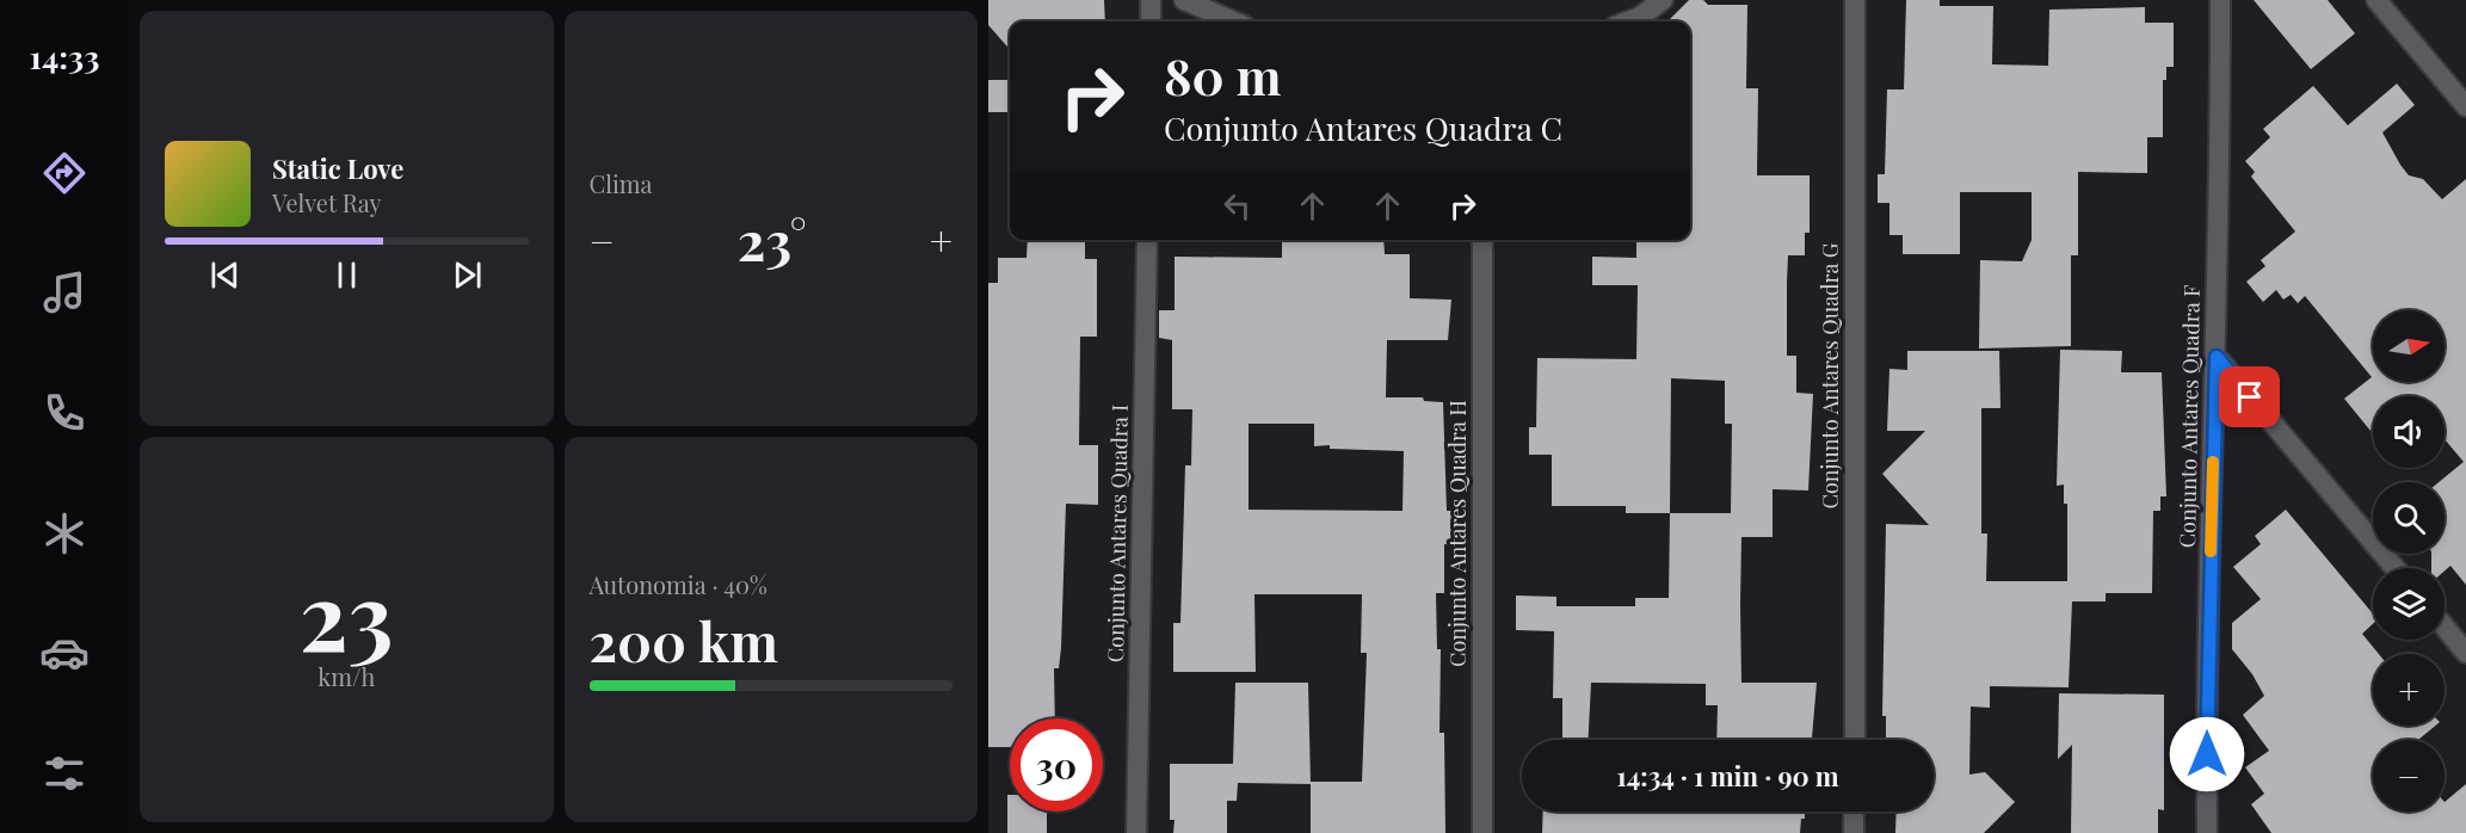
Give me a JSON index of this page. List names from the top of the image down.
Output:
{
  "streets": {
    "street": [
      "Conjunto Antares Quadra G",
      "Conjunto Antares Quadra F",
      "Conjunto Antares Quadra I",
      "Conjunto Antares Quadra H"
    ]
  },
  "north": "right",
  "page": {
    "tabs": "14:33",
    "tile": [
      "Clima",
      ["23", "km/h"],
      ["Autonomia · 40%", "200 km"]
    ],
    "turn": ["80 m", "Conjunto Antares Quadra C"],
    "song": ["Static Love", "Velvet Ray"],
    "heat": ["−", "23°", "+"],
    "map_buttons": ["+", "−"],
    "limit": "30",
    "trip": "14:34 · 1 min · 90 m"
  }
}
